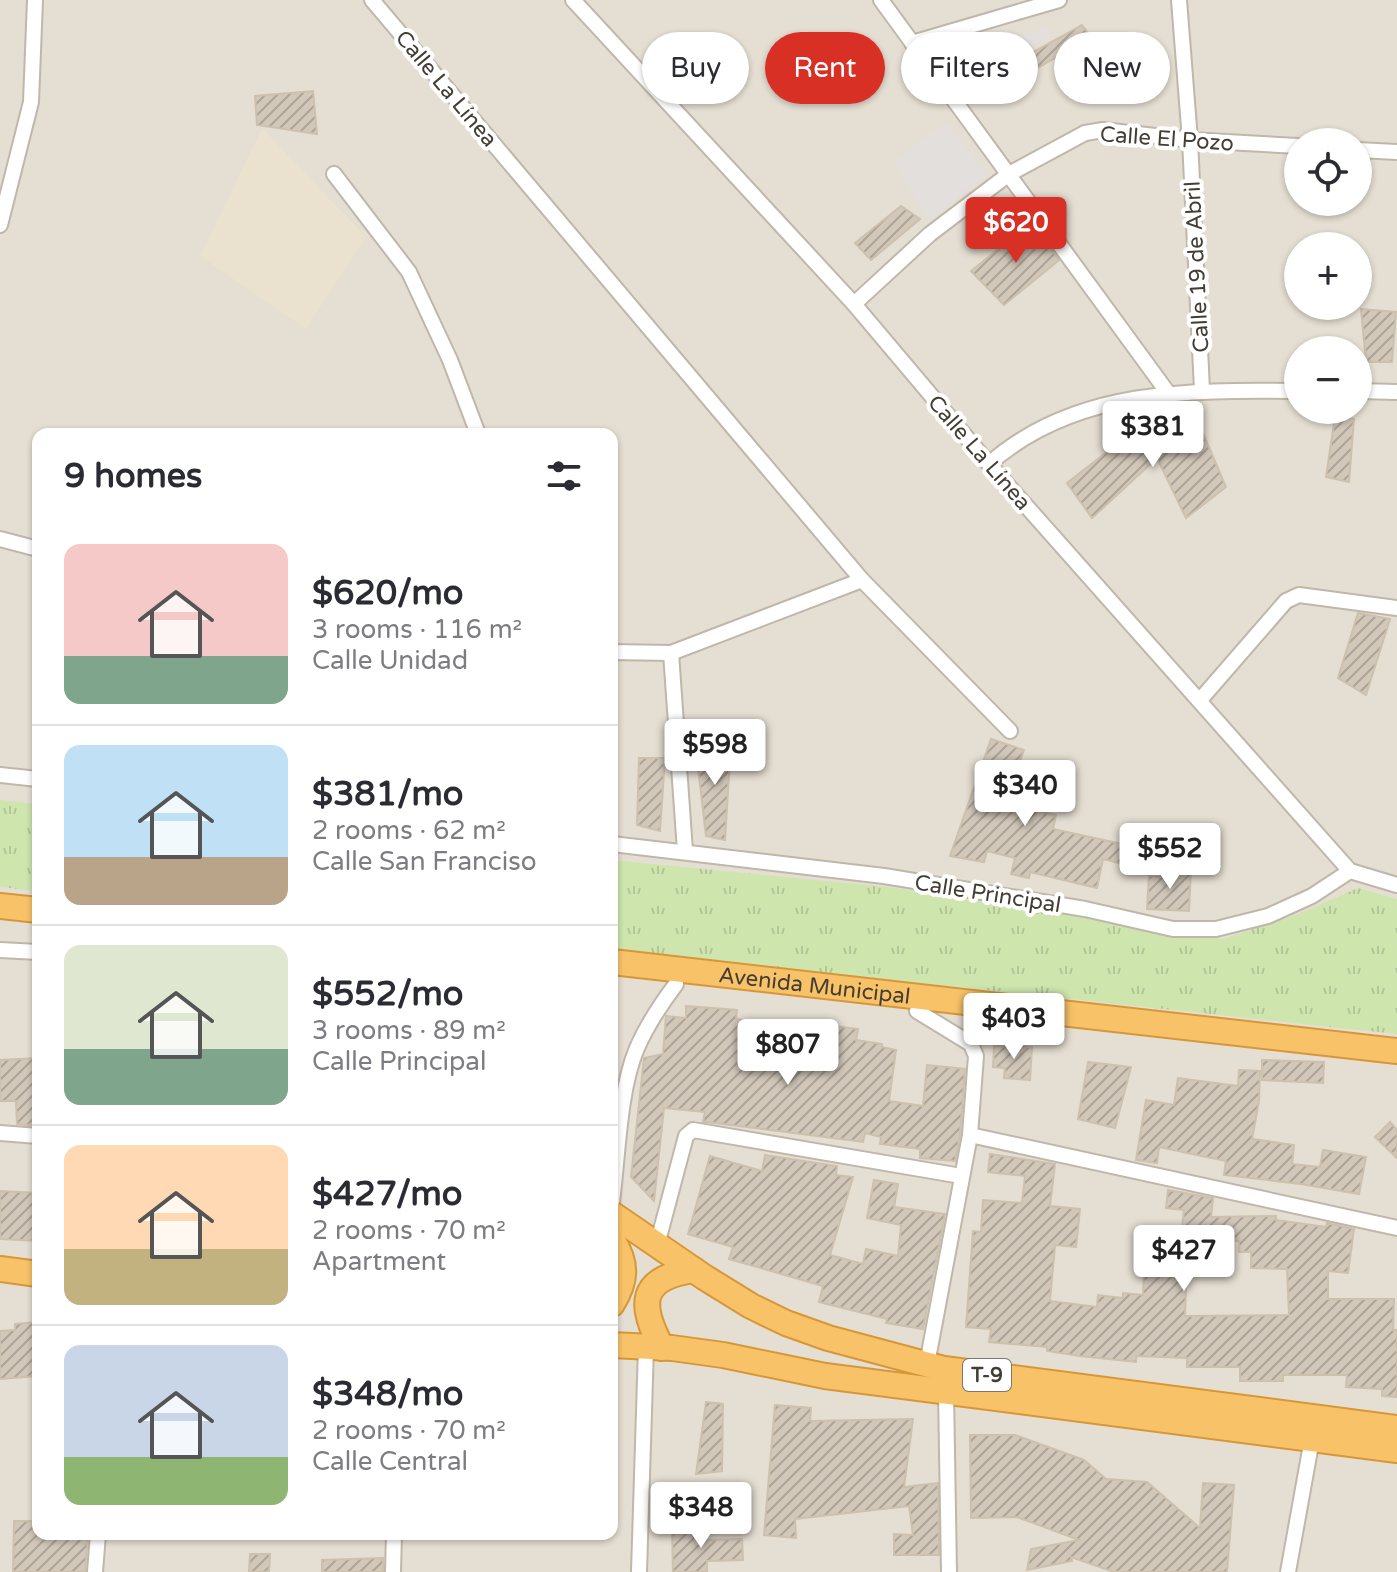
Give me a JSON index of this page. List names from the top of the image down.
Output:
{
  "streets": {
    "highway": ["Avenida Municipal", "T-9"],
    "street": [
      "Calle La Línea",
      "Calle El Pozo",
      "Calle 19 de Abril",
      "Calle Principal"
    ]
  },
  "crossings": [
    ["Calle La Línea", "Calle El Pozo"],
    ["Calle La Línea", "Calle Principal"],
    ["Calle El Pozo", "Calle 19 de Abril"]
  ],
  "page": {
    "chip": [
      "Buy",
      "Rent",
      "Filters",
      "New"
    ],
    "map_buttons": ["+", "−"],
    "price": [
      "$620",
      "$381",
      "$598",
      "$340",
      "$552",
      "$403",
      "$807",
      "$427",
      "$348"
    ],
    "heading": "9 homes",
    "list": [
      {
        "name": "$620/mo",
        "note": "3 rooms · 116 m² · Calle Unidad"
      },
      {
        "name": "$381/mo",
        "note": "2 rooms · 62 m² · Calle San Franciso"
      },
      {
        "name": "$552/mo",
        "note": "3 rooms · 89 m² · Calle Principal"
      },
      {
        "name": "$427/mo",
        "note": "2 rooms · 70 m² · Apartment"
      },
      {
        "name": "$348/mo",
        "note": "2 rooms · 70 m² · Calle Central"
      }
    ]
  }
}
